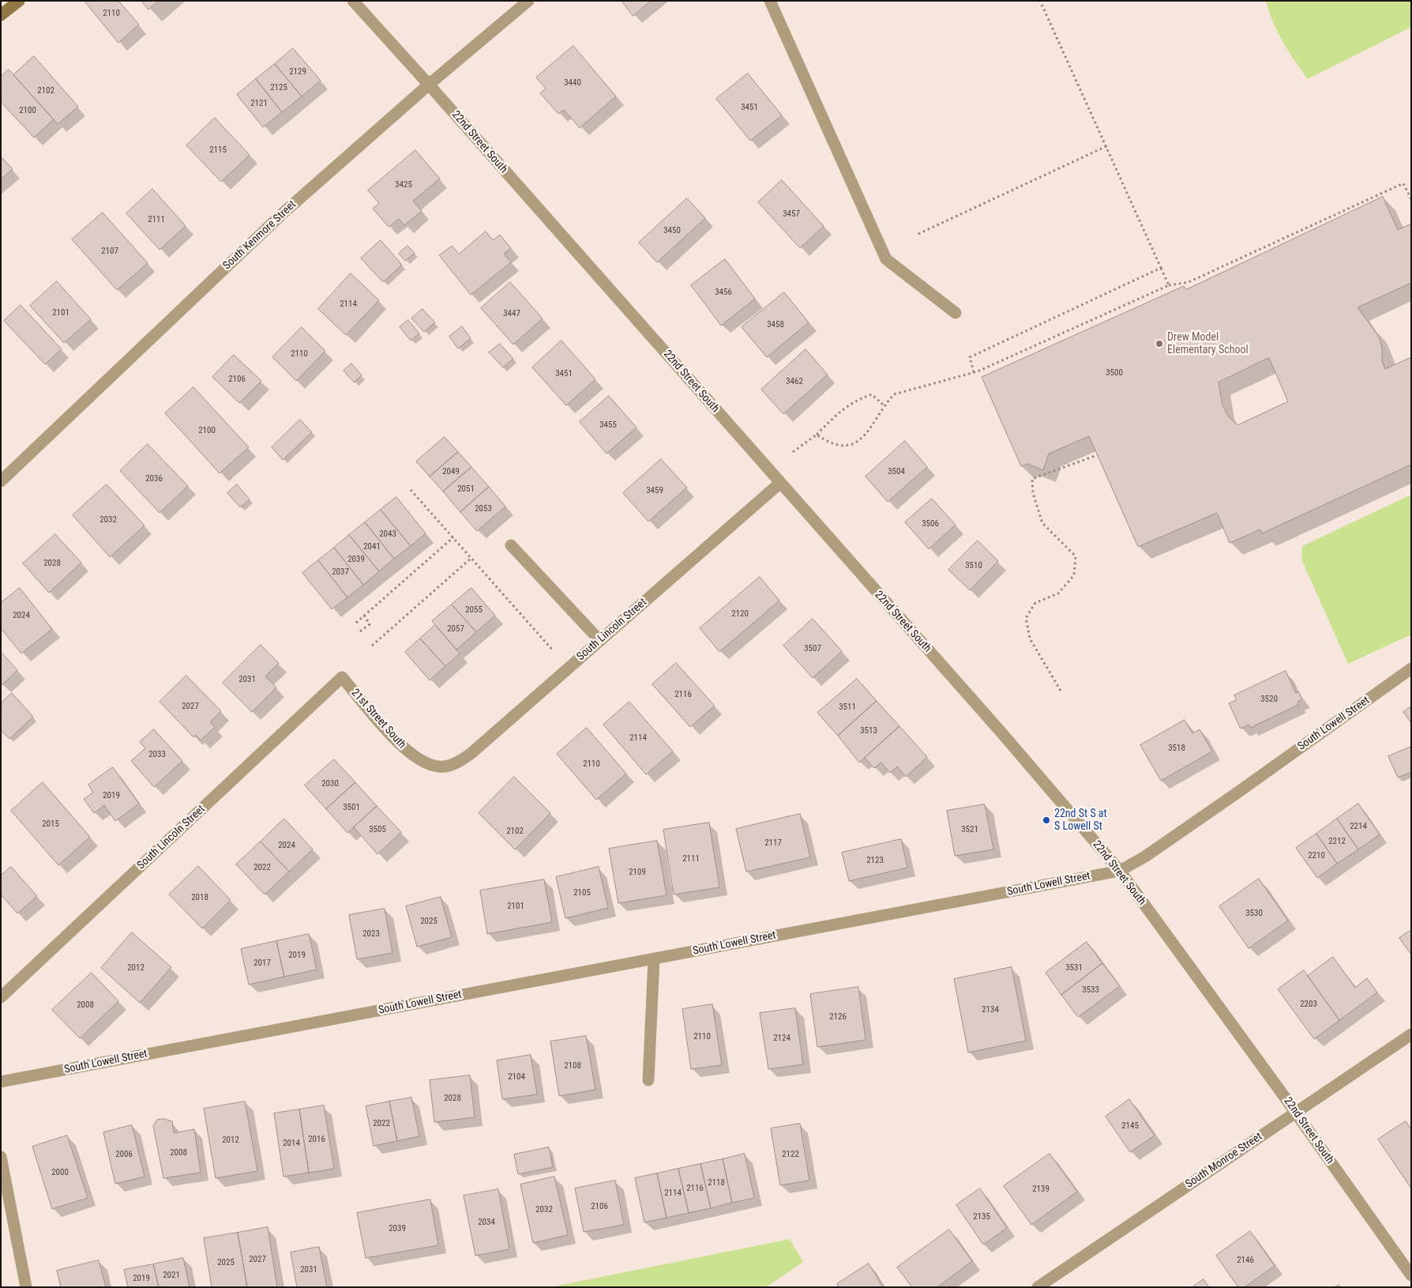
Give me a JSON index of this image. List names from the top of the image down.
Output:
{
  "streets": {
    "street": [
      "22nd Street South",
      "South Kenmore Street",
      "South Lincoln Street",
      "21st Street South",
      "South Lowell Street",
      "South Monroe Street"
    ]
  },
  "crossings": [
    ["22nd Street South", "South Kenmore Street"],
    ["22nd Street South", "South Lincoln Street"],
    ["22nd Street South", "South Lowell Street"],
    ["22nd Street South", "South Monroe Street"],
    ["South Lincoln Street", "21st Street South"]
  ],
  "places": ["Drew Model Elementary School", "22nd St S at S Lowell St"],
  "house_numbers": [
    "2110",
    "2129",
    "3440",
    "2125",
    "2102",
    "2121",
    "3451",
    "2100",
    "2115",
    "3425",
    "3457",
    "2111",
    "3450",
    "2107",
    "3456",
    "2114",
    "2101",
    "3447",
    "3458",
    "2110",
    "3500",
    "3451",
    "2106",
    "3462",
    "3455",
    "2100",
    "2049",
    "3504",
    "2036",
    "2051",
    "3459",
    "2053",
    "2032",
    "3506",
    "2043",
    "2041",
    "2039",
    "2028",
    "3510",
    "2037",
    "2055",
    "2120",
    "2024",
    "2057",
    "3507",
    "2031",
    "2116",
    "3520",
    "2027",
    "3511",
    "3513",
    "2114",
    "3518",
    "2033",
    "2110",
    "2030",
    "2019",
    "3501",
    "2015",
    "2214",
    "3505",
    "3521",
    "2102",
    "2212",
    "2117",
    "2024",
    "2210",
    "2111",
    "2123",
    "2022",
    "2109",
    "2105",
    "2018",
    "2101",
    "3530",
    "2025",
    "2023",
    "2019",
    "2017",
    "2012",
    "3531",
    "3533",
    "2203",
    "2008",
    "2134",
    "2126",
    "2110",
    "2124",
    "2108",
    "2104",
    "2028",
    "2022",
    "2145",
    "2016",
    "2012",
    "2014",
    "2008",
    "2006",
    "2122",
    "2000",
    "2118",
    "2116",
    "2139",
    "2114",
    "2106",
    "2032",
    "2135",
    "2034",
    "2039",
    "2027",
    "2146",
    "2025",
    "2031",
    "2021",
    "2019"
  ]
}
